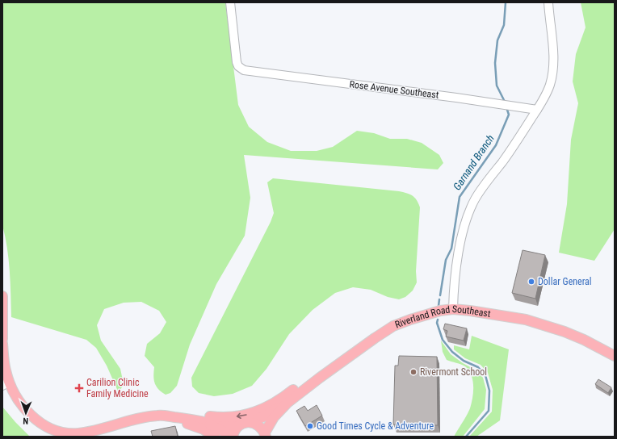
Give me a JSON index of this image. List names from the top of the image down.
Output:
{
  "streets": {
    "main road": ["Riverland Road Southeast"],
    "street": ["Rose Avenue Southeast"]
  },
  "water": ["Garnand Branch"],
  "places": {
    "other": ["Dollar General", "Rivermont School", "Good Times Cycle & Adventure"],
    "health": ["Carilion Clinic Family Medicine"]
  },
  "north": "bottom"
}
